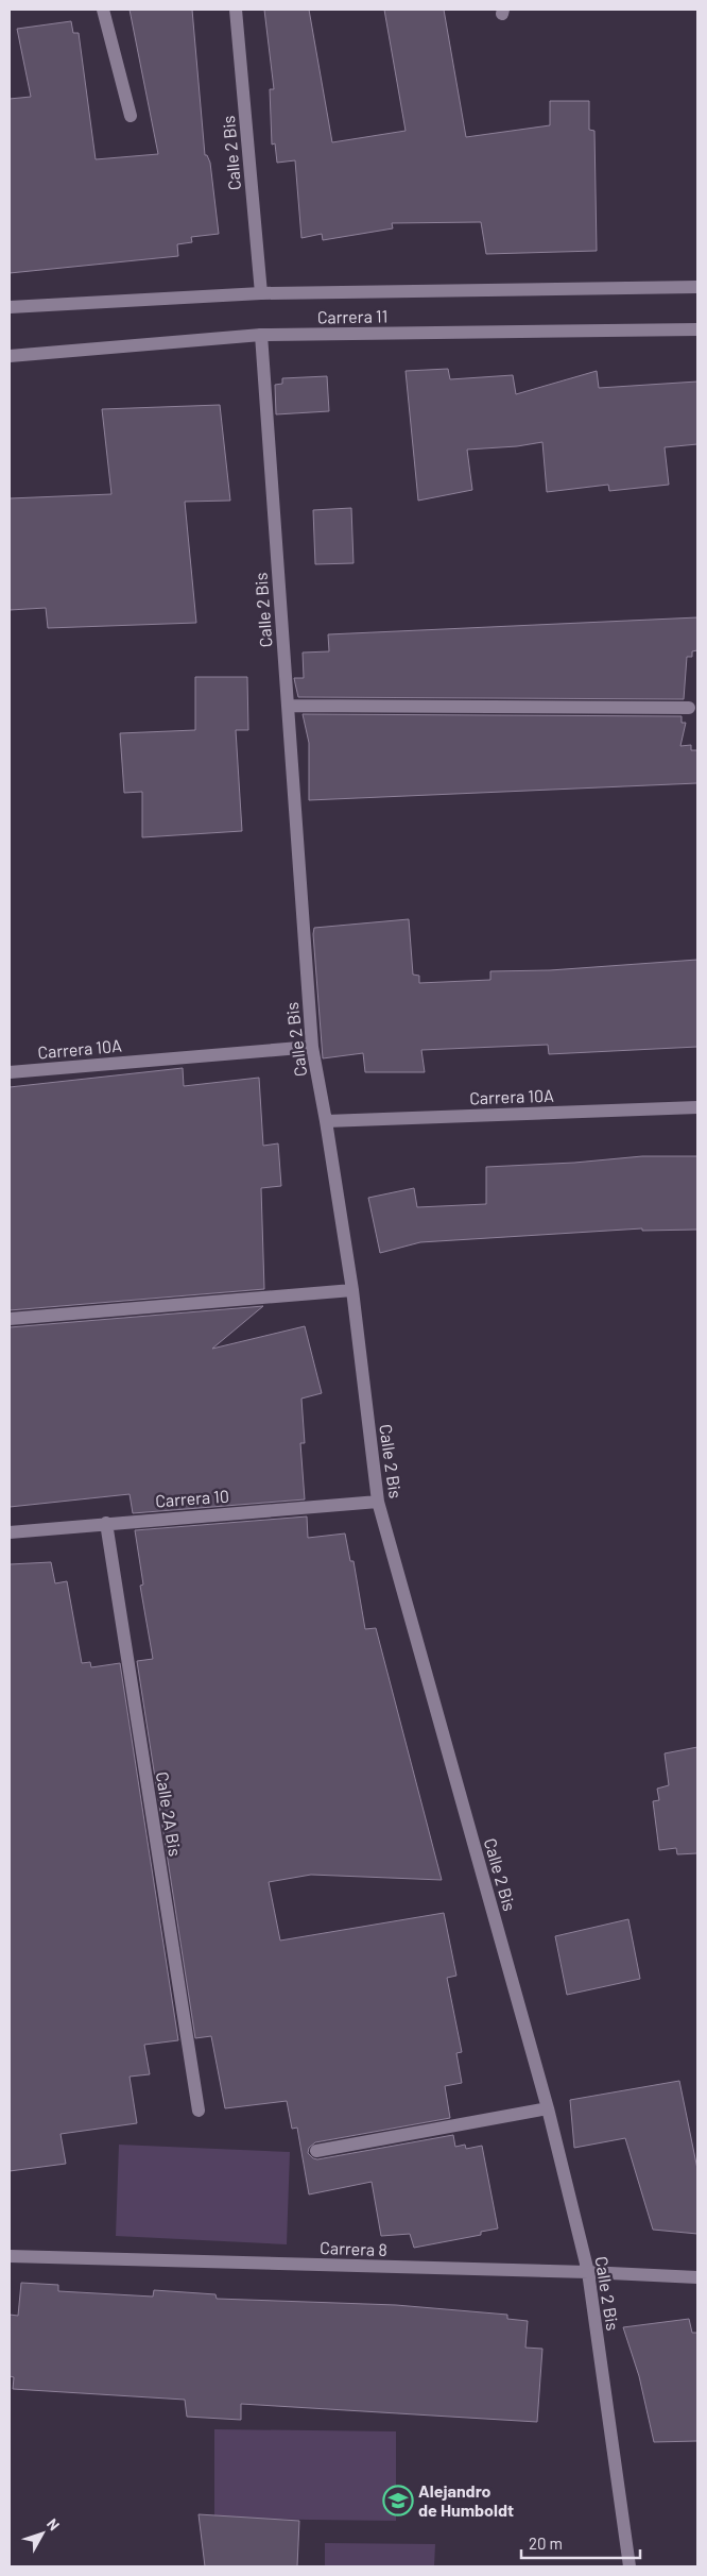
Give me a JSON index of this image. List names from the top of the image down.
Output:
{
  "streets": {
    "street": [
      "Calle 2 Bis",
      "Carrera 11",
      "Carrera 10A",
      "Carrera 10",
      "Calle 2A Bis",
      "Carrera 8"
    ]
  },
  "crossings": [
    ["Calle 2 Bis", "Carrera 11"],
    ["Calle 2 Bis", "Carrera 10A"],
    ["Calle 2 Bis", "Carrera 10"],
    ["Calle 2 Bis", "Carrera 8"],
    ["Carrera 10", "Calle 2A Bis"]
  ],
  "places": {
    "school or university": ["Alejandro de Humboldt"]
  },
  "scale_bar": "20 m",
  "north": "top right"
}
